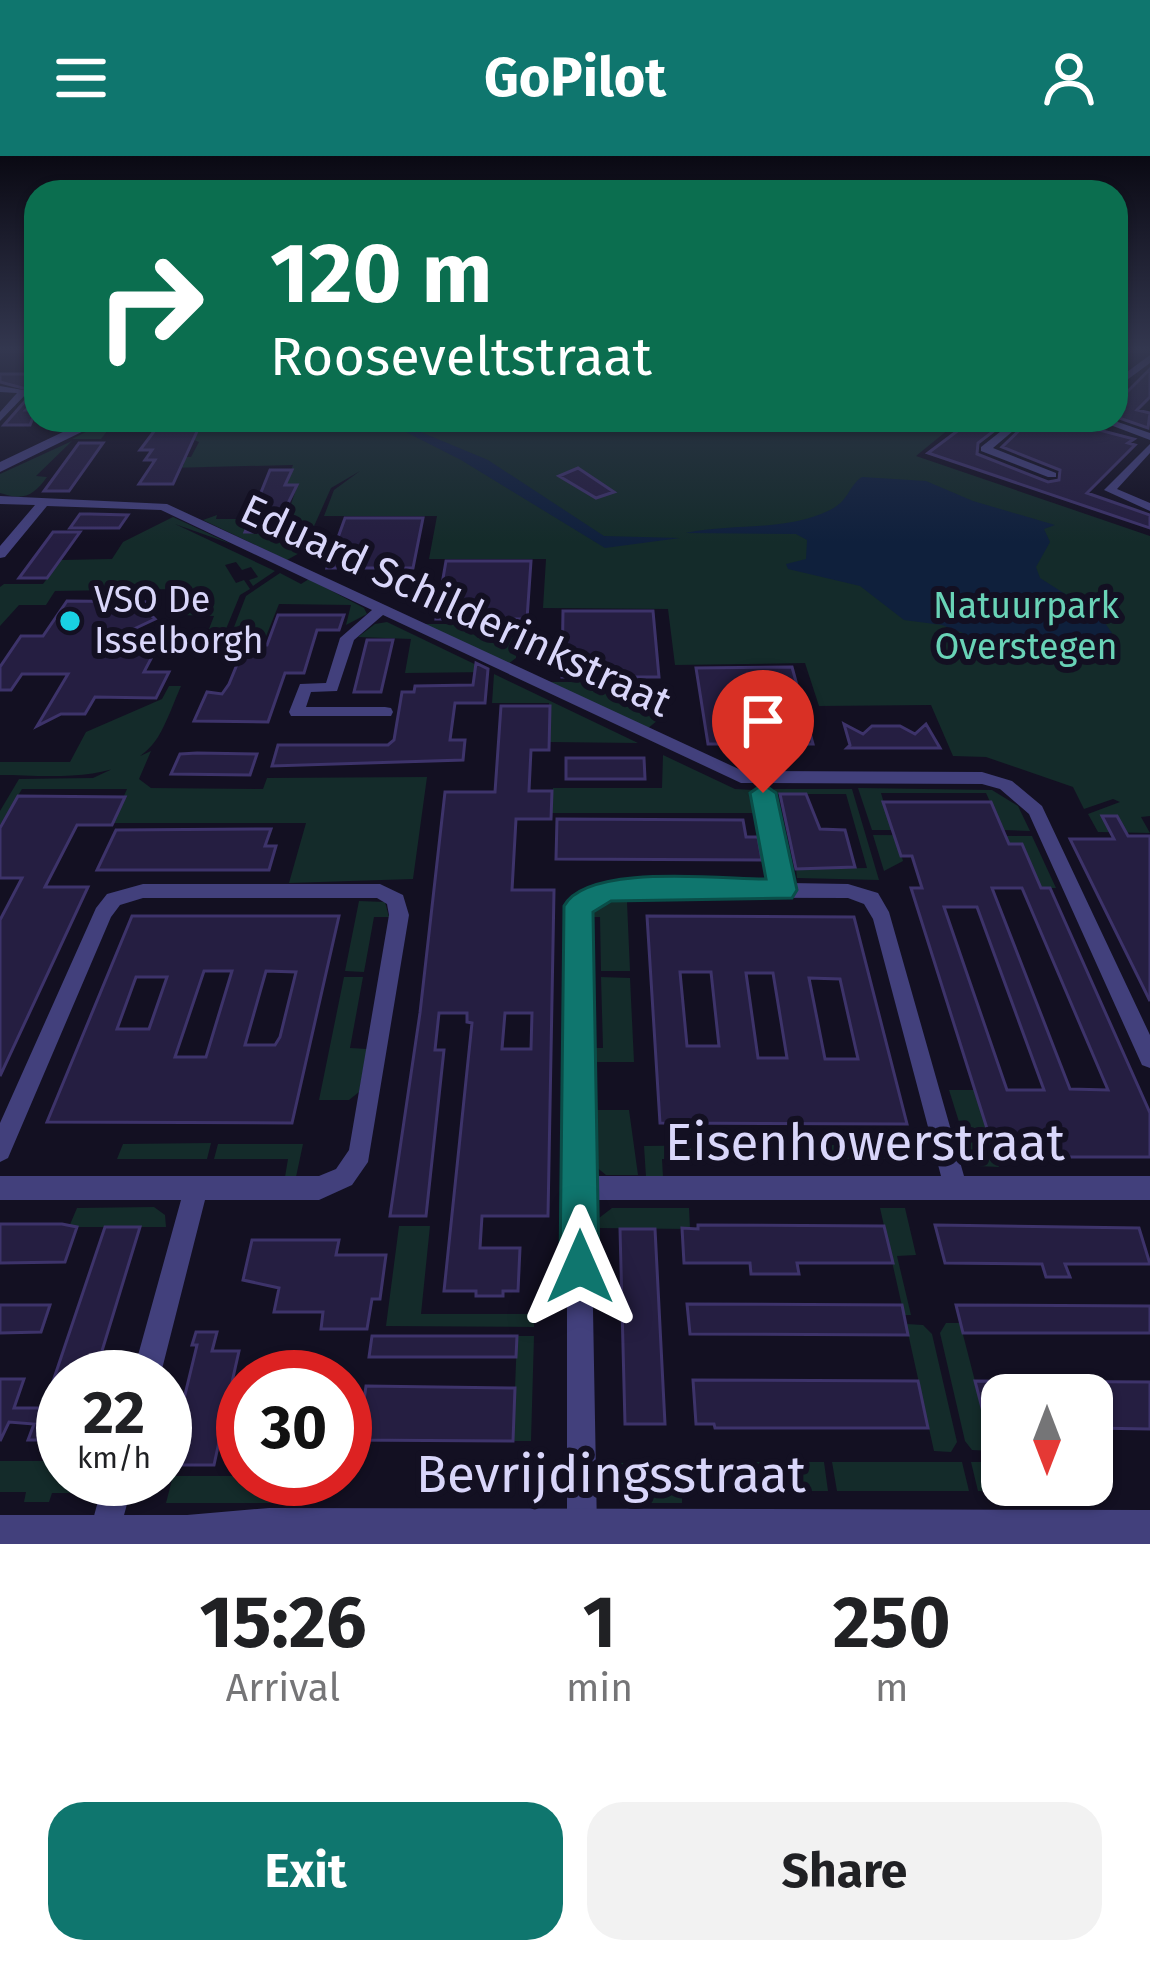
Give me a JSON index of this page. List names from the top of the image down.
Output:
{
  "streets": {
    "street": ["Eduard Schilderinkstraat", "Eisenhowerstraat", "Bevrijdingsstraat"]
  },
  "parks": ["Natuurpark Overstegen"],
  "places": ["VSO De Isselborgh"],
  "north": "bottom",
  "page": {
    "header": "GoPilot",
    "turn": ["120 m", "Rooseveltstraat"],
    "speed": "22 km/h",
    "limit": "30",
    "eta": [
      "15:26",
      "Arrival",
      "1",
      "min",
      "250",
      "m"
    ],
    "buttons": ["Exit", "Share"]
  }
}
